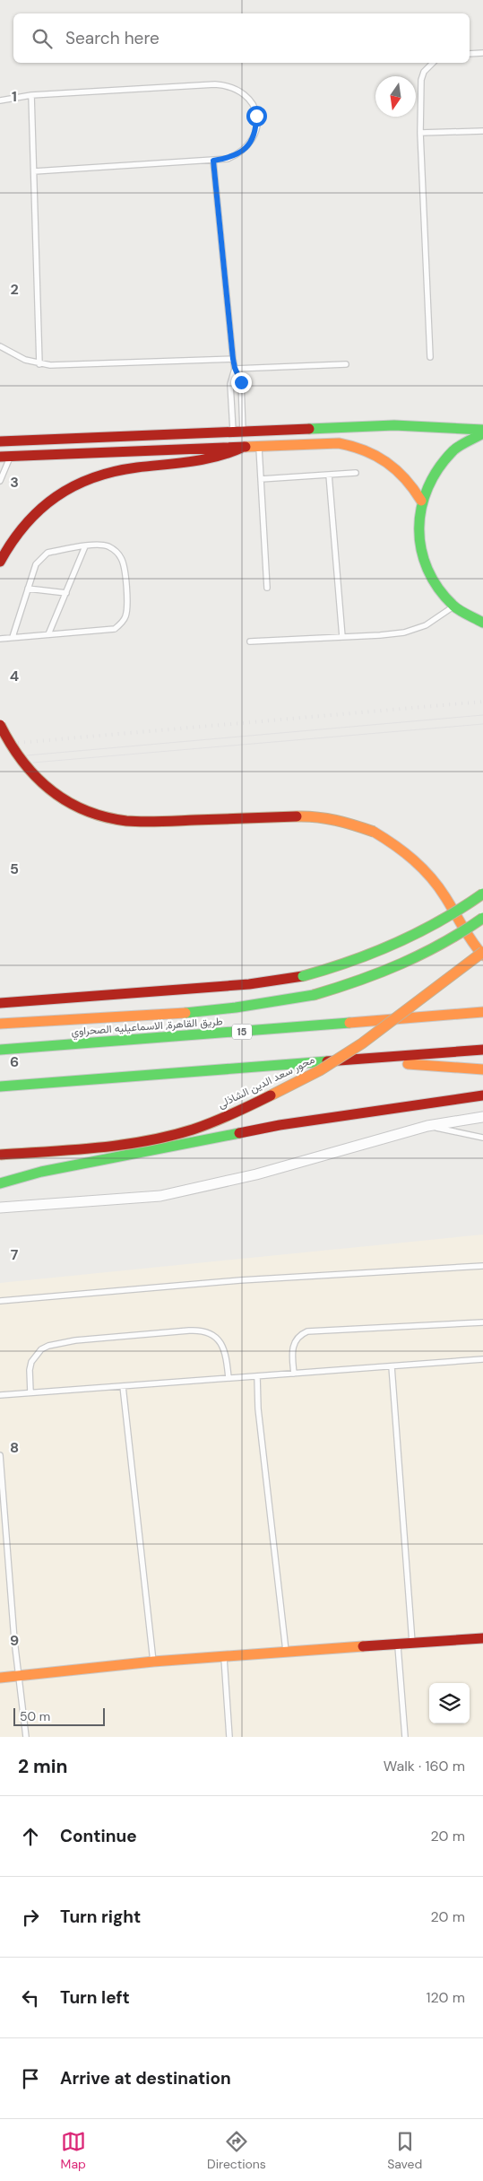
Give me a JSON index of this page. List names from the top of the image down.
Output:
{
  "streets": {
    "main road": ["طريق القاهرة, الاسماعيليه الصحراوي", "15", "محور سعد الدين الشاذلى"]
  },
  "scale_bar": "50 m",
  "north": "bottom",
  "page": {
    "search": "Search here",
    "scale": "50 m",
    "heading": ["2 min", "Walk · 160 m"],
    "list": [
      ["Continue", "20 m"],
      ["Turn right", "20 m"],
      ["Turn left", "120 m"],
      "Arrive at destination"
    ],
    "nav": ["Map", "Directions", "Saved"]
  },
  "grid": {
    "rows": [
      "1",
      "2",
      "3",
      "4",
      "5",
      "6",
      "7",
      "8",
      "9"
    ]
  }
}
